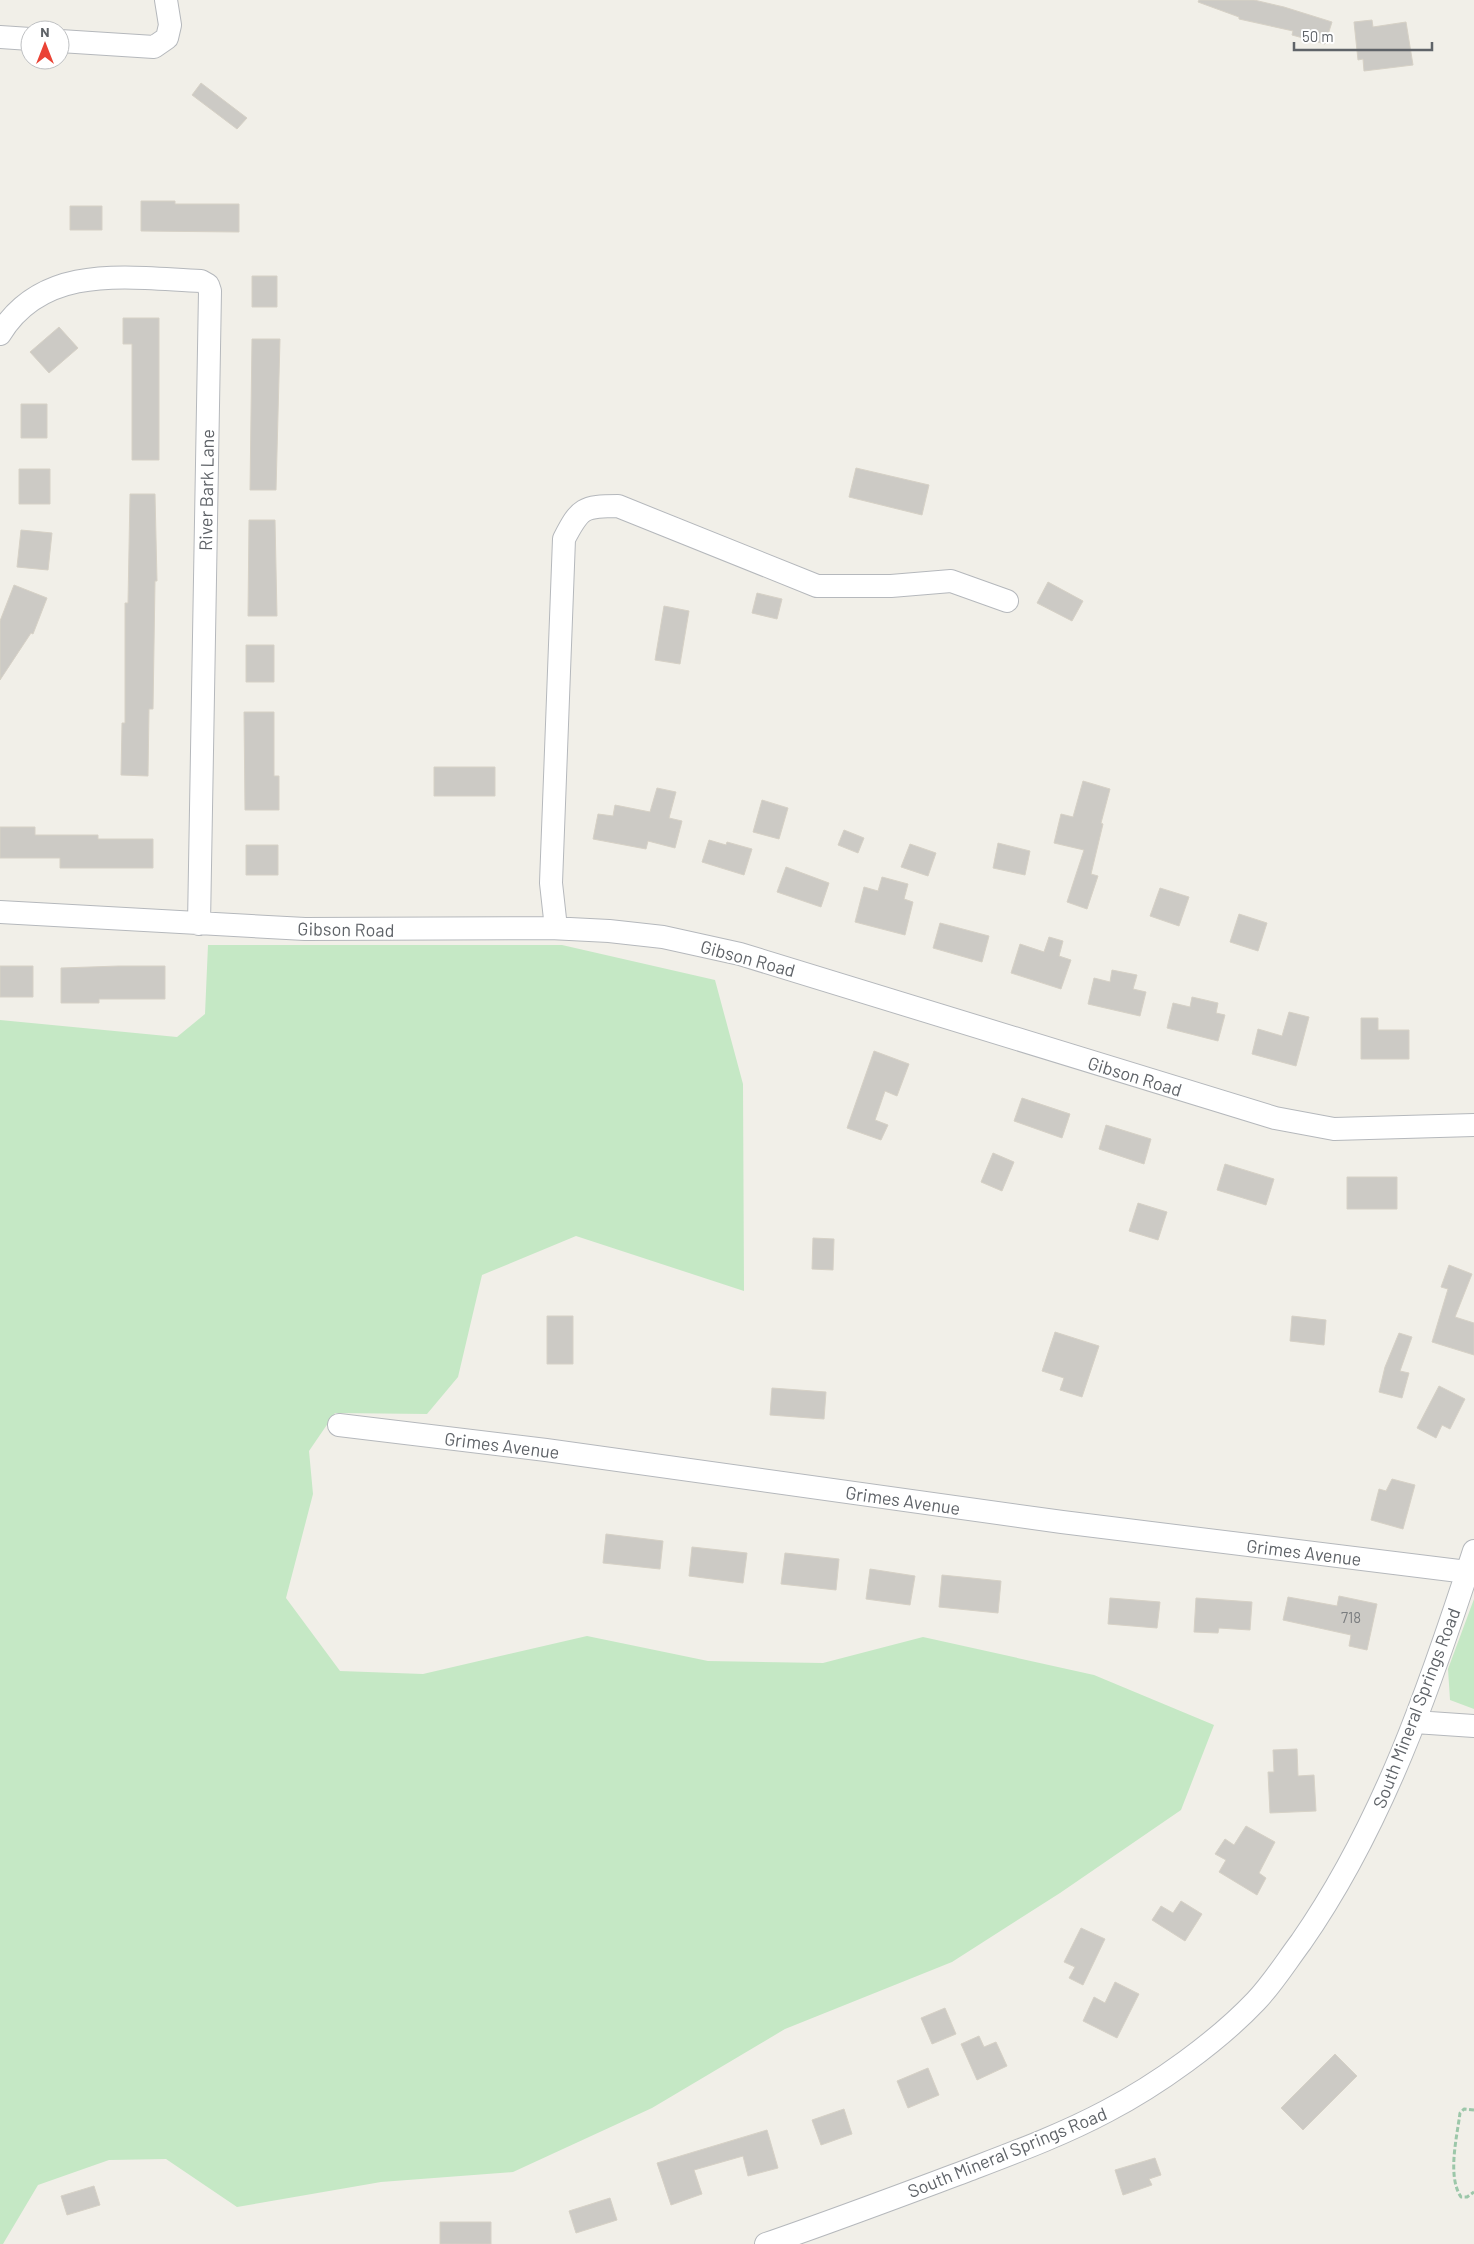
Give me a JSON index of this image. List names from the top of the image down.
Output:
{
  "streets": {
    "street": [
      "River Bark Lane",
      "Gibson Road",
      "Grimes Avenue",
      "South Mineral Springs Road"
    ]
  },
  "crossings": [
    ["River Bark Lane", "Gibson Road"],
    ["Grimes Avenue", "South Mineral Springs Road"]
  ],
  "house_numbers": ["718"],
  "scale_bar": "50 m",
  "north": "top"
}
